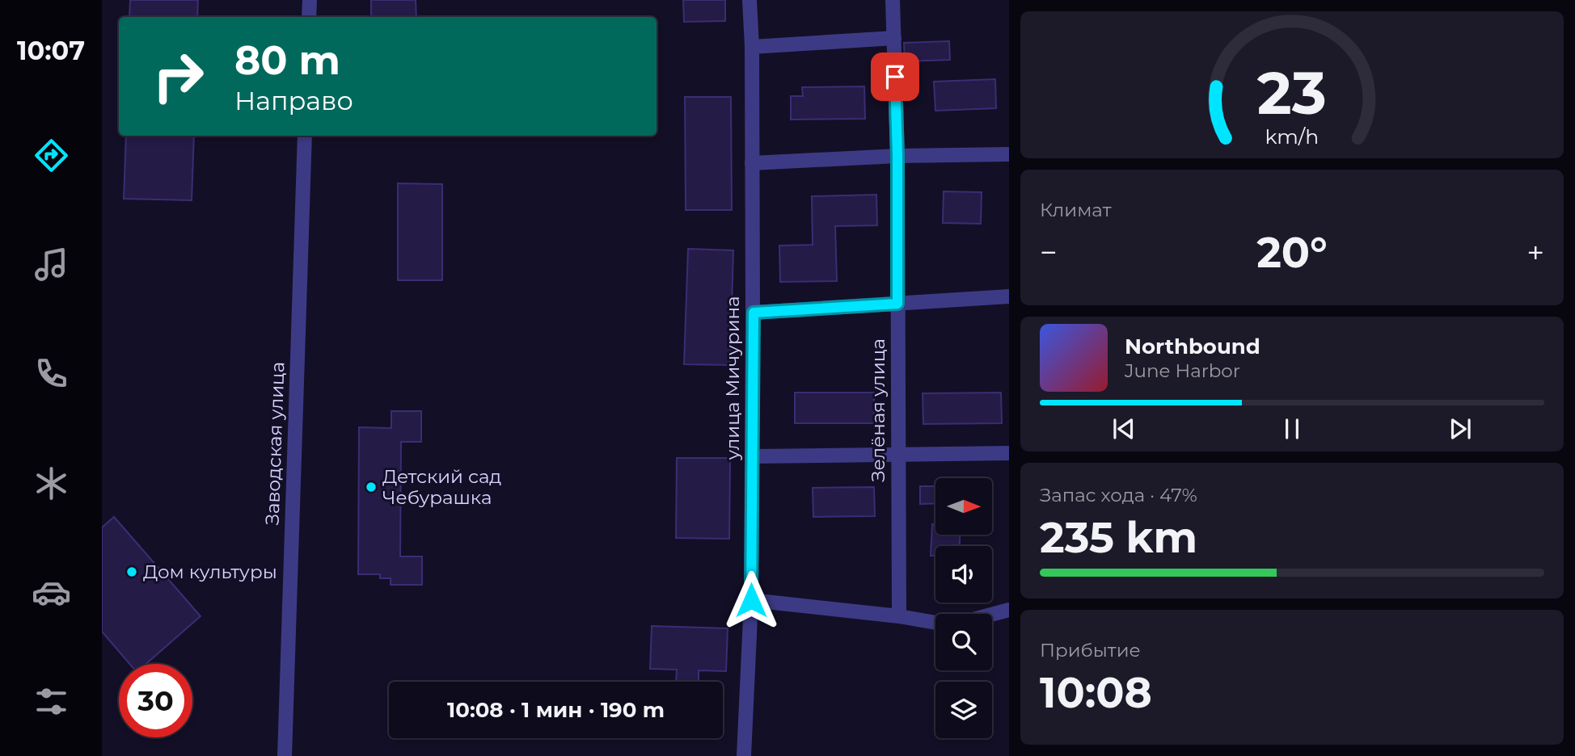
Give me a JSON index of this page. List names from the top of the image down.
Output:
{
  "streets": {
    "street": ["улица Мичурина", "Зелёная улица", "Заводская улица"]
  },
  "places": ["Детский сад Чебурашка", "Дом культуры"],
  "north": "right",
  "page": {
    "tabs": "10:07",
    "turn": ["80 m", "Направо"],
    "tile": [
      "Климат",
      ["Запас хода · 47%", "235 km"],
      ["Прибытие", "10:08"]
    ],
    "heat": ["−", "20°", "+"],
    "song": ["Northbound", "June Harbor"],
    "limit": "30",
    "trip": "10:08 · 1 мин · 190 m",
    "gauge": ["23", "km/h"]
  }
}
